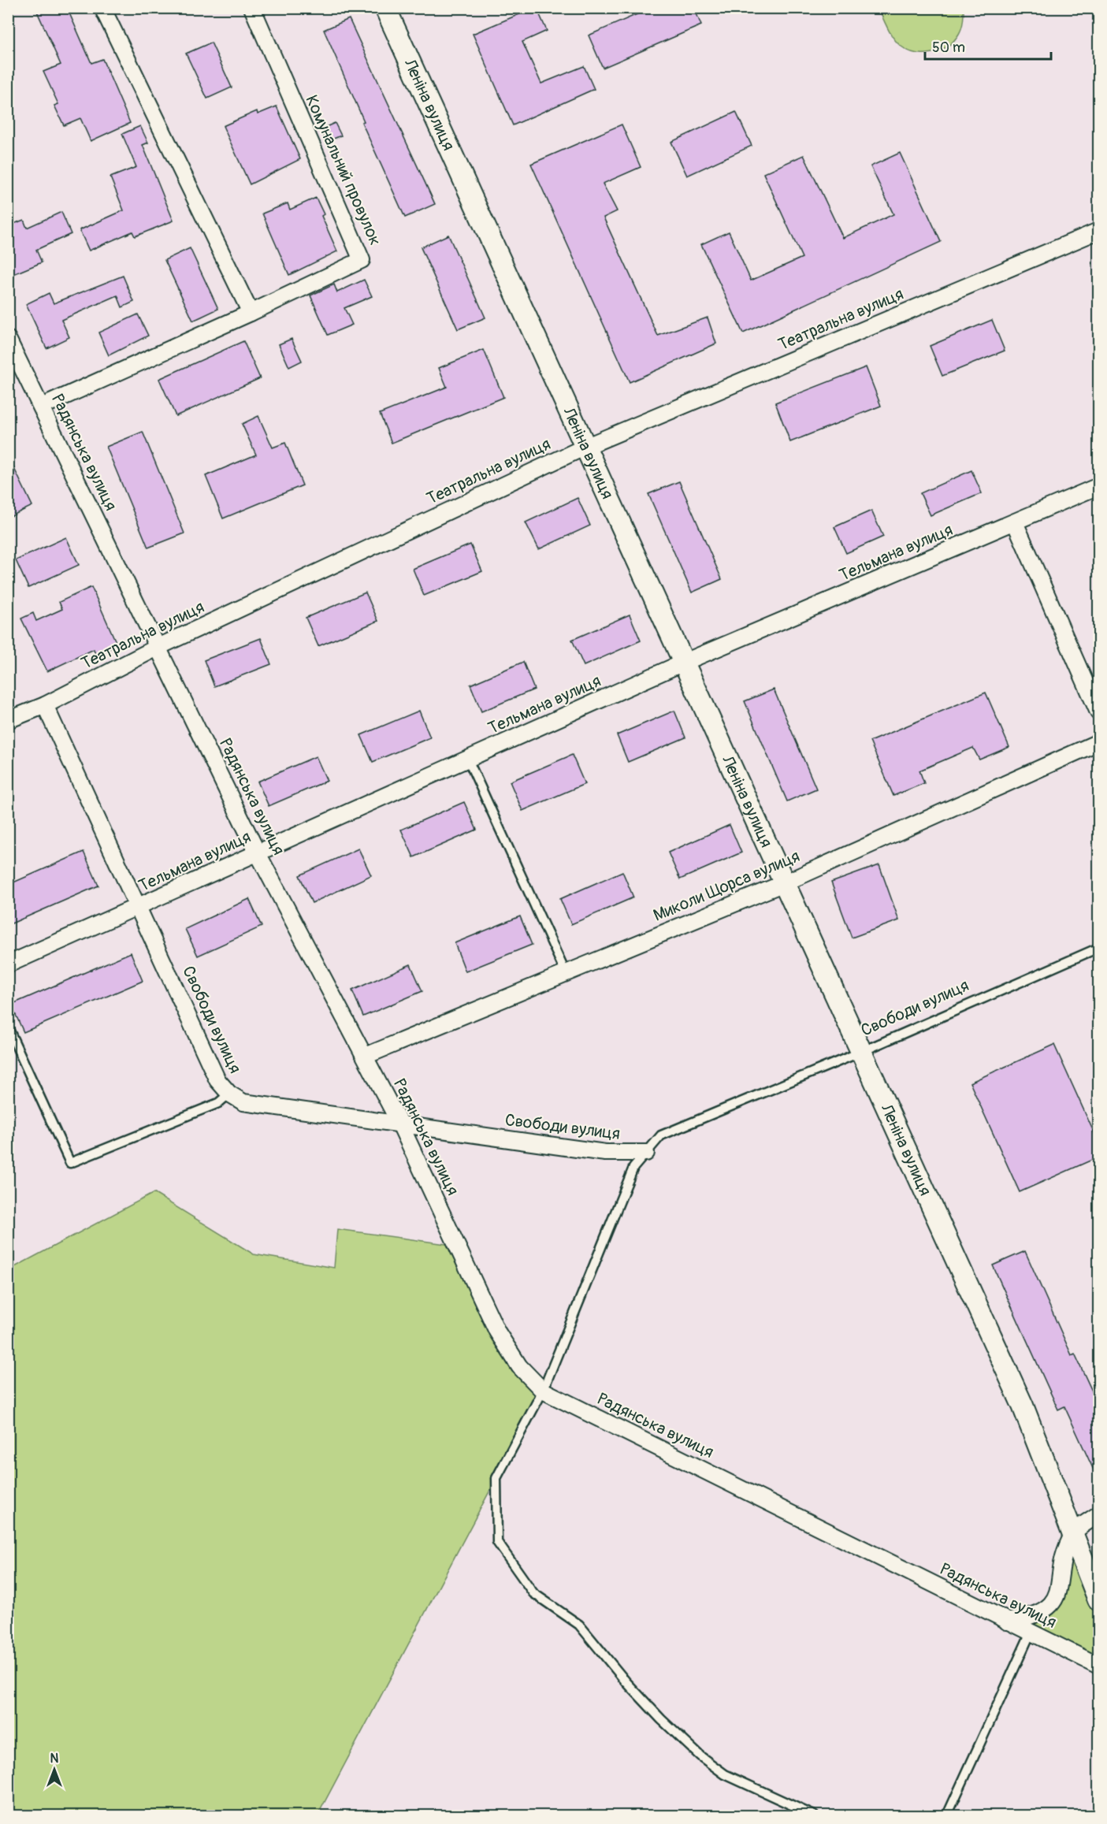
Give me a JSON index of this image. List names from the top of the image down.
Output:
{
  "streets": {
    "street": [
      "Леніна вулиця",
      "Комунальний провулок",
      "Театральна вулиця",
      "Радянська вулиця",
      "Тельмана вулиця",
      "Миколи Щорса вулиця",
      "Свободи вулиця"
    ]
  },
  "crossings": [
    ["Леніна вулиця", "Театральна вулиця"],
    ["Леніна вулиця", "Тельмана вулиця"],
    ["Леніна вулиця", "Миколи Щорса вулиця"],
    ["Леніна вулиця", "Свободи вулиця"],
    ["Комунальний провулок", "Радянська вулиця"],
    ["Театральна вулиця", "Радянська вулиця"],
    ["Театральна вулиця", "Свободи вулиця"],
    ["Радянська вулиця", "Тельмана вулиця"],
    ["Радянська вулиця", "Миколи Щорса вулиця"],
    ["Радянська вулиця", "Свободи вулиця"],
    ["Тельмана вулиця", "Свободи вулиця"]
  ],
  "scale_bar": "50 m",
  "north": "top"
}
